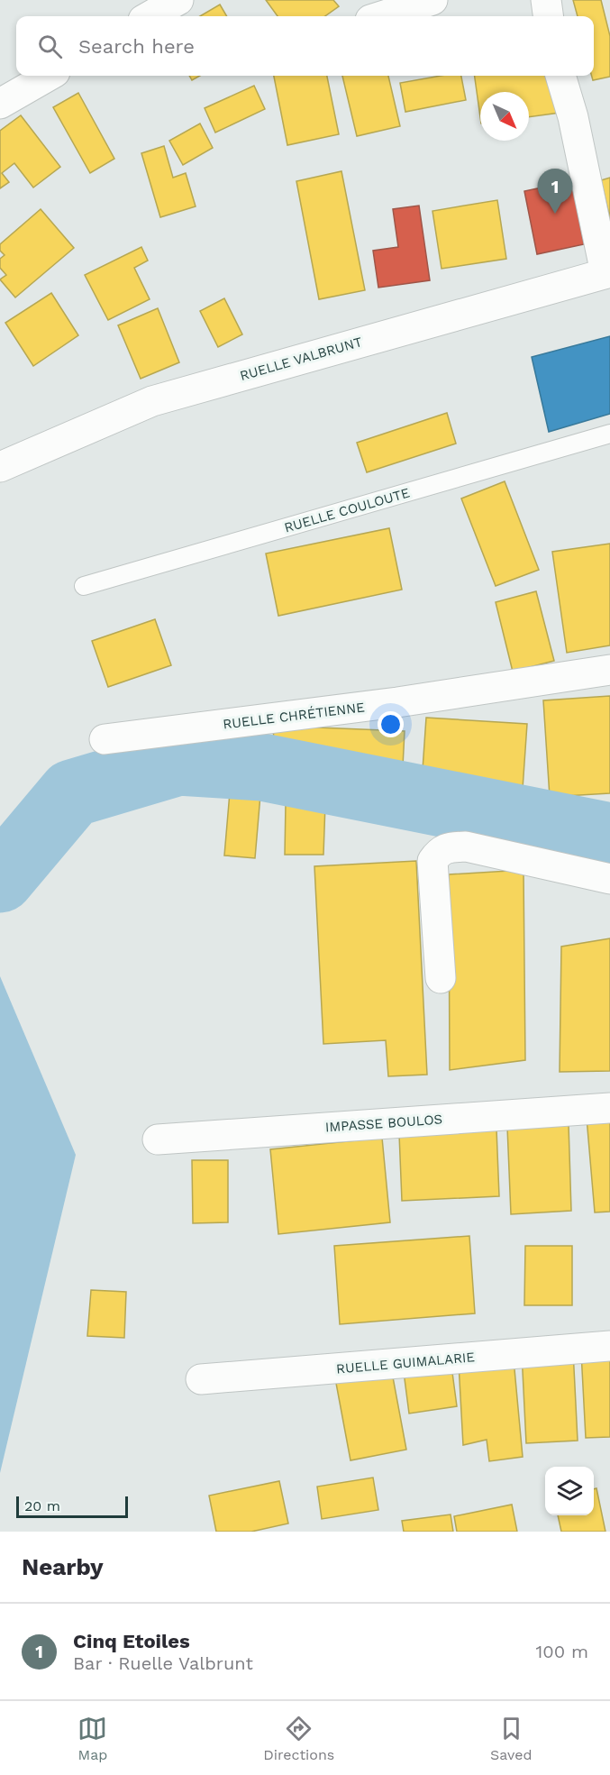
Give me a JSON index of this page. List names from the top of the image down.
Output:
{
  "streets": {
    "street": [
      "RUELLE VALBRUNT",
      "RUELLE CHRÉTIENNE",
      "IMPASSE BOULOS",
      "RUELLE GUIMALARIE"
    ],
    "lane": ["RUELLE COULOUTE"]
  },
  "scale_bar": "20 m",
  "north": "bottom right",
  "page": {
    "search": "Search here",
    "pins": "1",
    "scale": "20 m",
    "heading": "Nearby",
    "list": [
      {
        "mark": "1",
        "name": "Cinq Etoiles",
        "note": "Bar · Ruelle Valbrunt",
        "value": "100 m"
      }
    ],
    "nav": ["Map", "Directions", "Saved"]
  }
}
